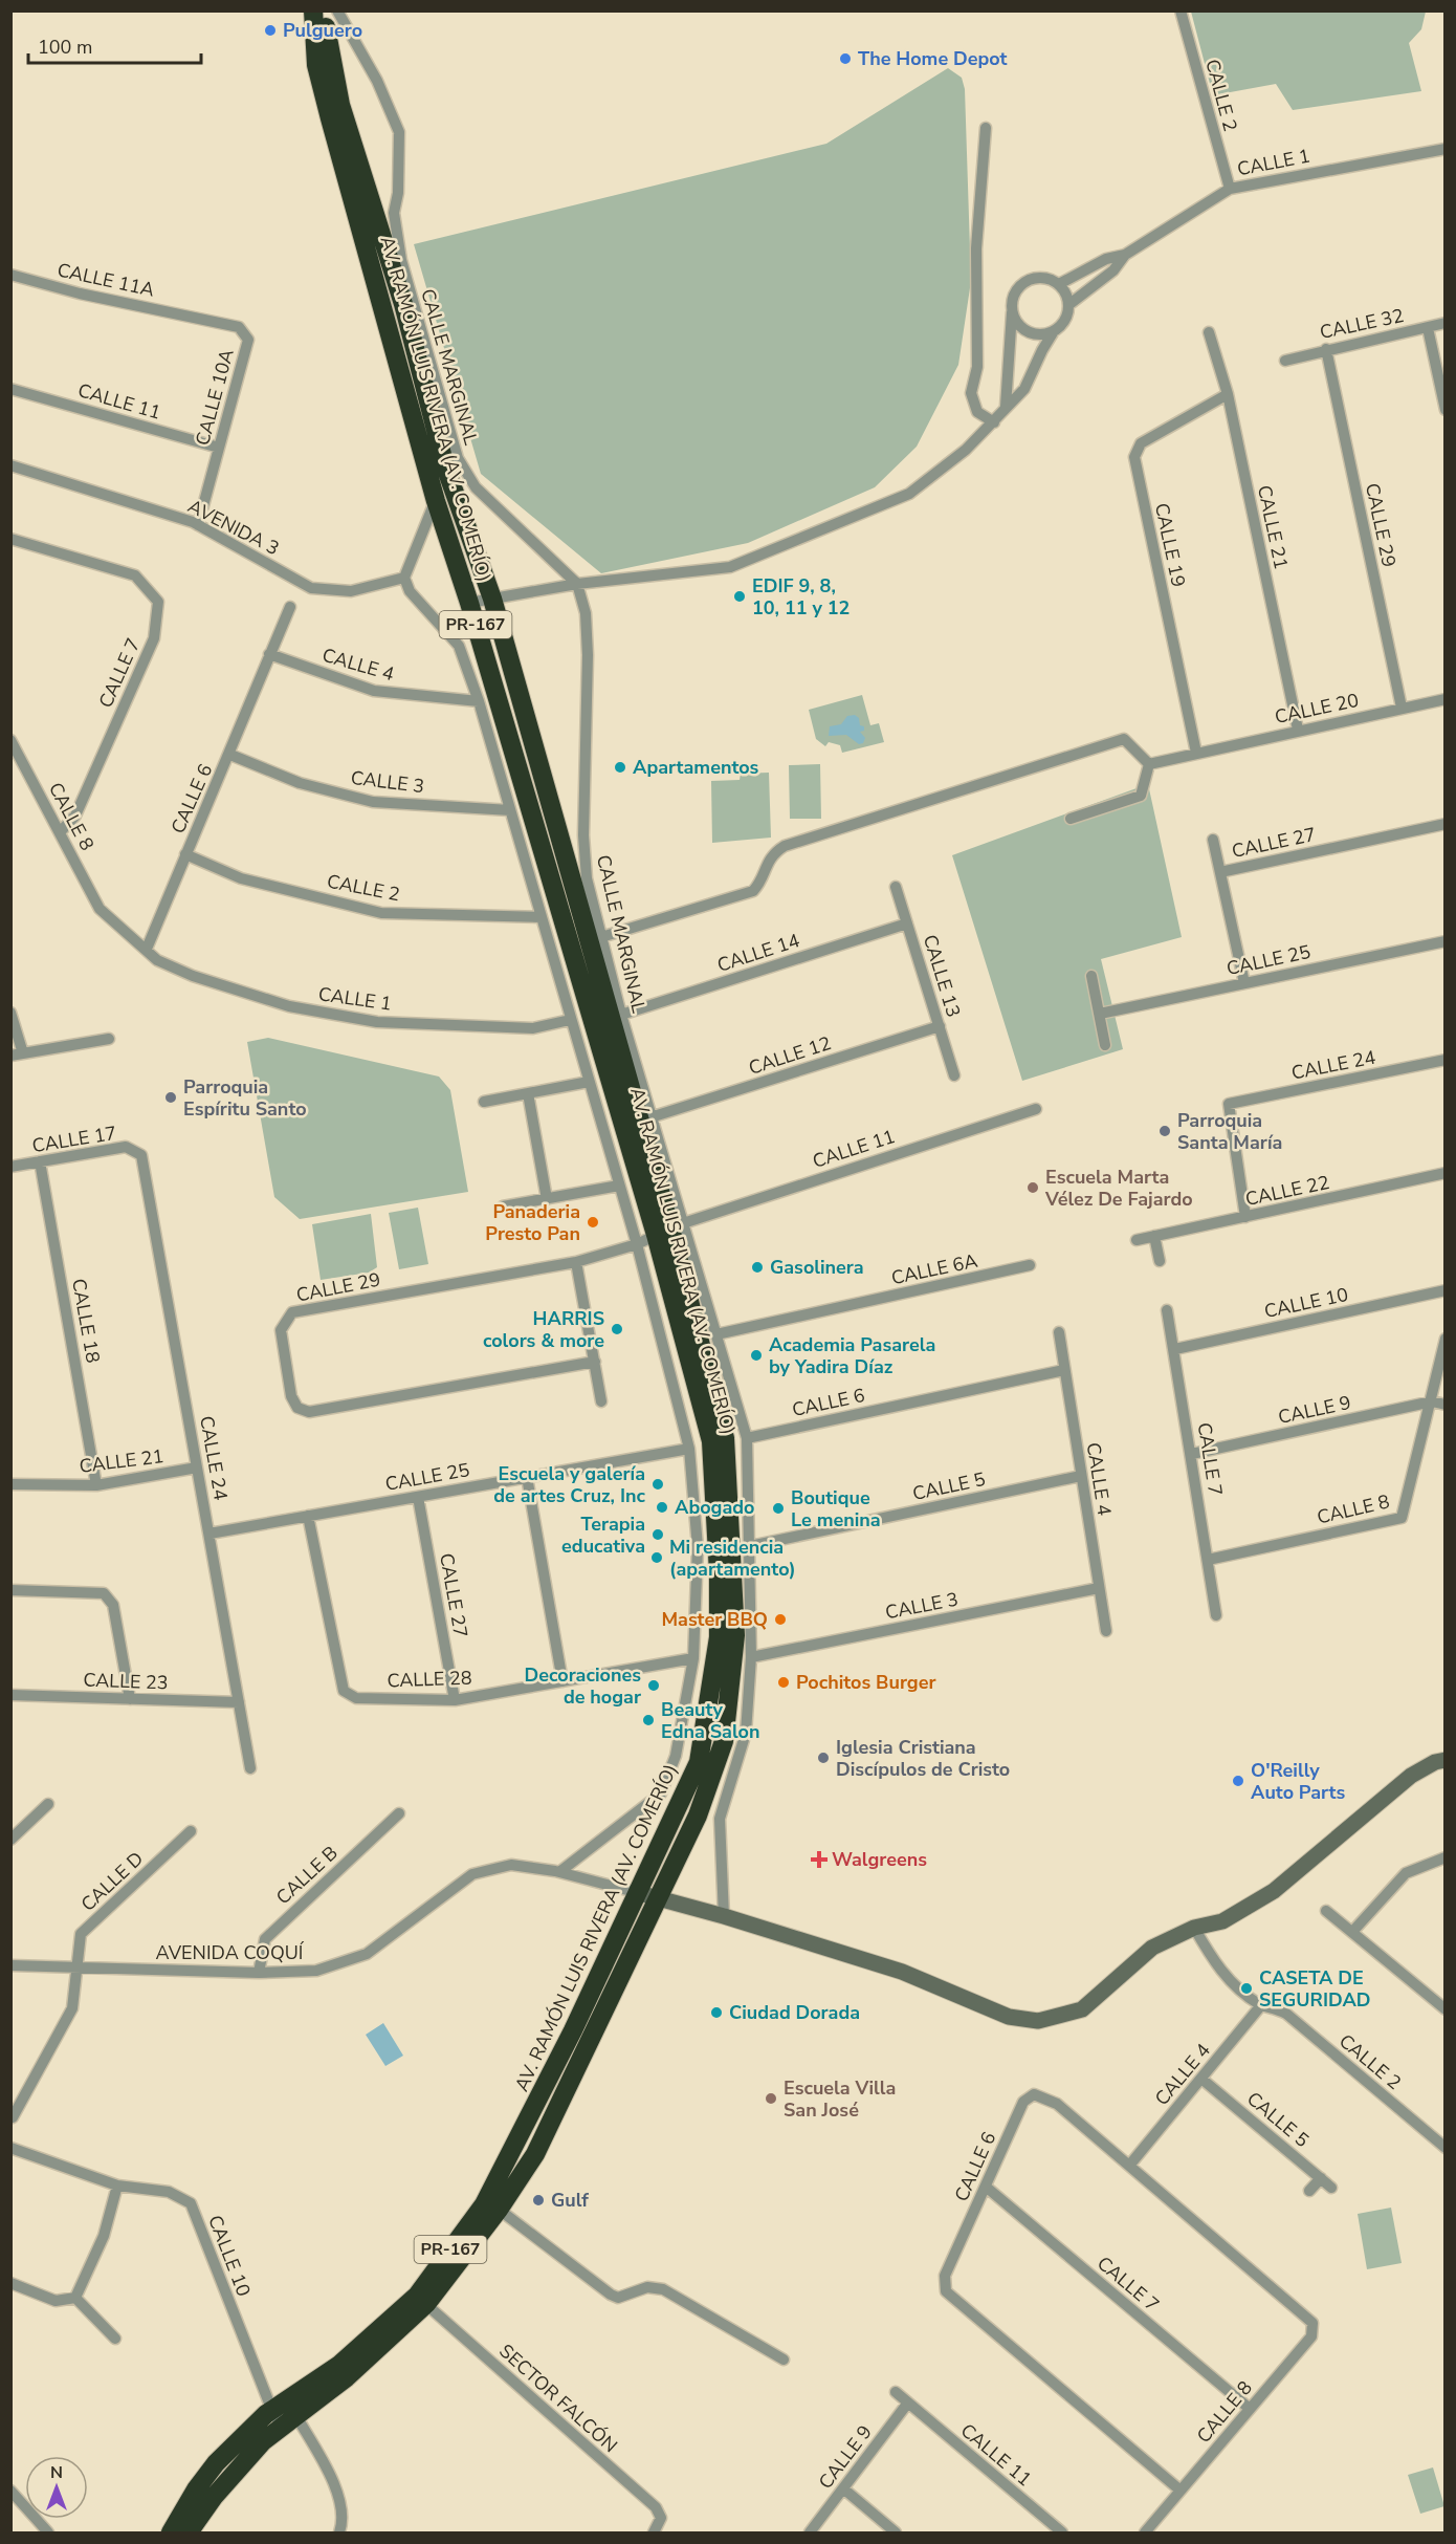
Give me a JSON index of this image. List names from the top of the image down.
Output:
{
  "streets": {
    "highway": ["AV. RAMÓN LUIS RIVERA (AV. COMERÍO)", "PR-167"],
    "street": [
      "CALLE 2",
      "CALLE 1",
      "CALLE 11A",
      "CALLE 32",
      "CALLE MARGINAL",
      "CALLE 10A",
      "CALLE 11",
      "CALLE 29",
      "AVENIDA 3",
      "CALLE 21",
      "CALLE 19",
      "CALLE 4",
      "CALLE 7",
      "CALLE 20",
      "CALLE 3",
      "CALLE 6",
      "CALLE 8",
      "CALLE 27",
      "CALLE 14",
      "CALLE 25",
      "CALLE 13",
      "CALLE 12",
      "CALLE 24",
      "CALLE 17",
      "CALLE 22",
      "CALLE 6A",
      "CALLE 10",
      "CALLE 18",
      "CALLE 9",
      "CALLE 5",
      "CALLE 28",
      "CALLE 23",
      "CALLE B",
      "CALLE D",
      "AVENIDA COQUÍ",
      "SECTOR FALCÓN"
    ]
  },
  "crossings": [
    ["CALLE 2", "CALLE 1"],
    ["CALLE 2", "CALLE 4"],
    ["CALLE 2", "CALLE 6"],
    ["CALLE 1", "CALLE 6"],
    ["CALLE 1", "CALLE 8"],
    ["CALLE 11A", "CALLE 10A"],
    ["CALLE 32", "CALLE 29"],
    ["CALLE MARGINAL", "CALLE 11"],
    ["CALLE MARGINAL", "AV. RAMÓN LUIS RIVERA (AV. COMERÍO)"],
    ["CALLE MARGINAL", "CALLE 3"],
    ["CALLE MARGINAL", "CALLE 6"],
    ["CALLE MARGINAL", "CALLE 14"],
    ["CALLE MARGINAL", "CALLE 12"],
    ["CALLE MARGINAL", "CALLE 6A"],
    ["CALLE MARGINAL", "CALLE 5"],
    ["CALLE 10A", "CALLE 11"],
    ["CALLE 10A", "AVENIDA 3"],
    ["CALLE 11", "AV. RAMÓN LUIS RIVERA (AV. COMERÍO)"],
    ["CALLE 11", "CALLE 29"],
    ["CALLE 11", "CALLE 9"],
    ["AV. RAMÓN LUIS RIVERA (AV. COMERÍO)", "CALLE 10"],
    ["AV. RAMÓN LUIS RIVERA (AV. COMERÍO)", "AVENIDA COQUÍ"],
    ["AV. RAMÓN LUIS RIVERA (AV. COMERÍO)", "SECTOR FALCÓN"],
    ["CALLE 29", "CALLE 20"],
    ["CALLE 21", "CALLE 19"],
    ["CALLE 21", "CALLE 20"],
    ["CALLE 21", "CALLE 24"],
    ["CALLE 21", "CALLE 18"],
    ["CALLE 19", "CALLE 20"],
    ["CALLE 4", "CALLE 3"],
    ["CALLE 4", "CALLE 6"],
    ["CALLE 4", "CALLE 5"],
    ["CALLE 7", "CALLE 6"],
    ["CALLE 7", "CALLE 8"],
    ["CALLE 7", "CALLE 10"],
    ["CALLE 7", "CALLE 9"],
    ["CALLE 3", "CALLE 6"],
    ["CALLE 6", "CALLE 8"],
    ["CALLE 8", "CALLE 9"],
    ["CALLE 27", "CALLE 25"],
    ["CALLE 27", "CALLE 28"],
    ["CALLE 14", "CALLE 13"],
    ["CALLE 25", "CALLE 24"],
    ["CALLE 25", "CALLE 28"],
    ["CALLE 13", "CALLE 12"],
    ["CALLE 24", "CALLE 17"],
    ["CALLE 24", "CALLE 22"],
    ["CALLE 24", "CALLE 23"],
    ["CALLE 17", "CALLE 18"],
    ["CALLE B", "AVENIDA COQUÍ"],
    ["CALLE D", "AVENIDA COQUÍ"]
  ],
  "places": {
    "other": [
      "Pulguero",
      "The Home Depot",
      "EDIF 9, 8, 10, 11 y 12",
      "Apartamentos",
      "Parroquia Espíritu Santo",
      "Parroquia Santa María",
      "Escuela Marta Vélez De Fajardo",
      "Panaderia Presto Pan",
      "Gasolinera",
      "HARRIS colors & more",
      "Academia Pasarela by Yadira Díaz",
      "Escuela y galería de artes Cruz, Inc",
      "Abogado",
      "Boutique Le menina",
      "Terapia educativa",
      "Mi residencia (apartamento)",
      "Master BBQ",
      "Pochitos Burger",
      "Decoraciones de hogar",
      "Beauty Edna Salon",
      "Iglesia Cristiana Discípulos de Cristo",
      "O'Reilly Auto Parts",
      "CASETA DE SEGURIDAD",
      "Ciudad Dorada",
      "Escuela Villa San José",
      "Gulf"
    ],
    "health": ["Walgreens"]
  },
  "scale_bar": "100 m",
  "north": "top"
}
